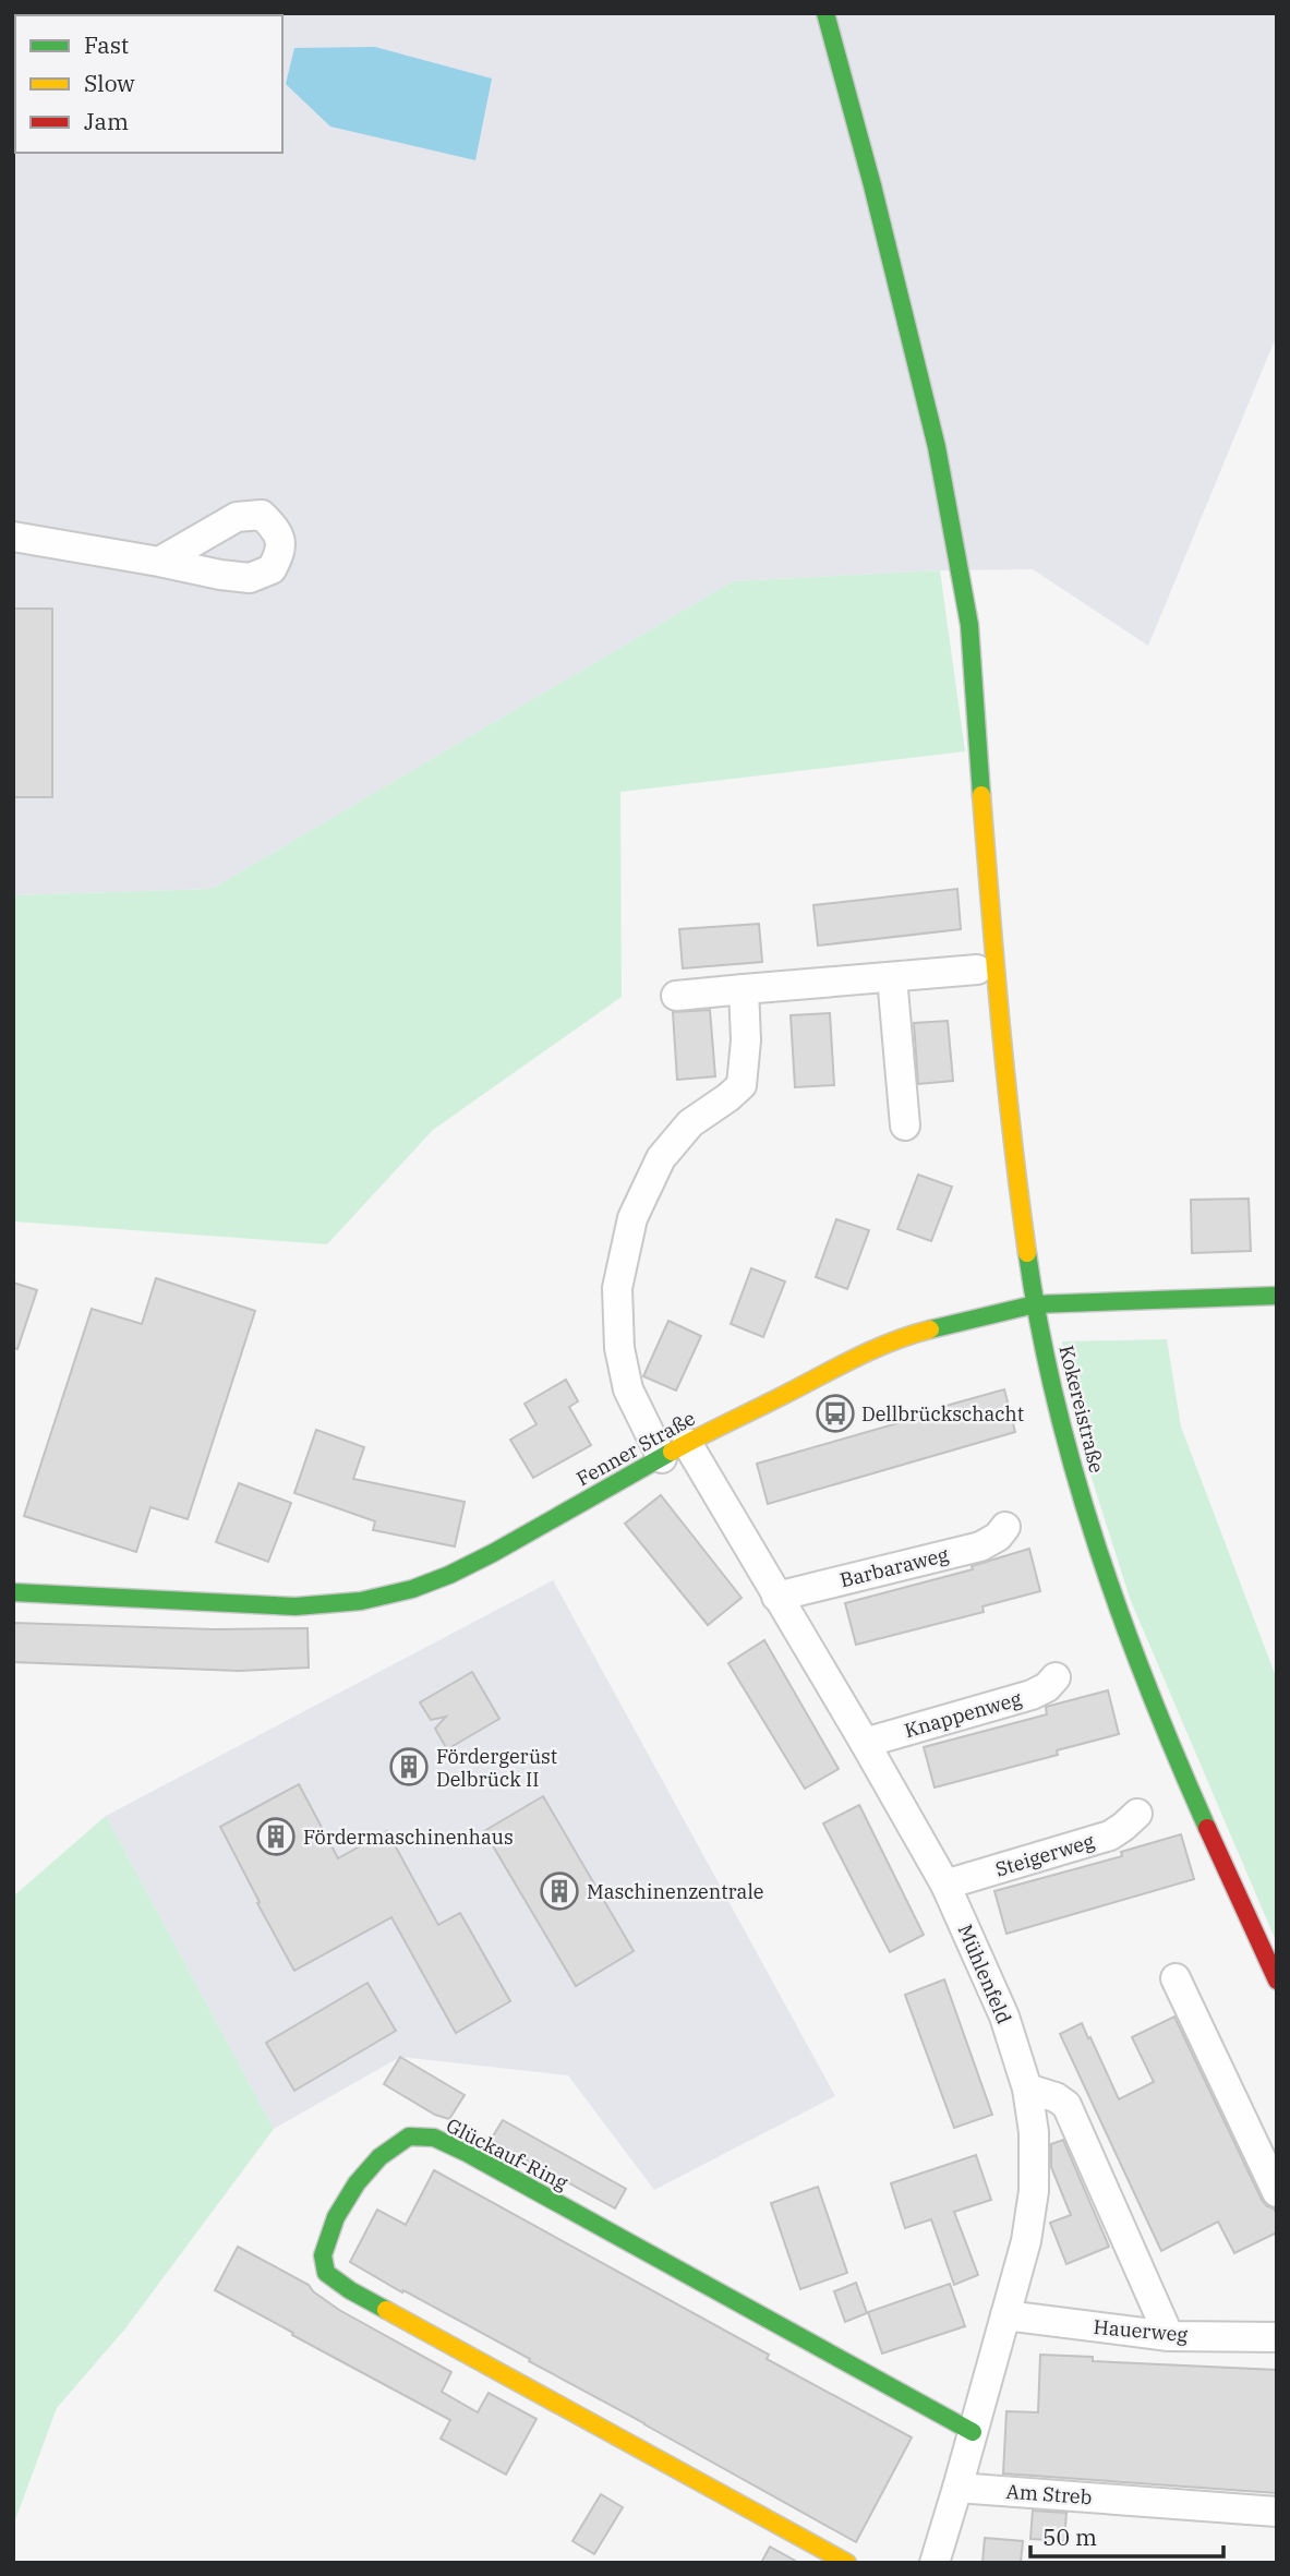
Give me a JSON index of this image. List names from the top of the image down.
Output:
{
  "streets": {
    "street": [
      "Kokereistraße",
      "Fenner Straße",
      "Barbaraweg",
      "Knappenweg",
      "Steigerweg",
      "Mühlenfeld",
      "Glückauf-Ring",
      "Hauerweg",
      "Am Streb"
    ]
  },
  "crossings": [
    ["Kokereistraße", "Fenner Straße"],
    ["Fenner Straße", "Mühlenfeld"],
    ["Barbaraweg", "Mühlenfeld"],
    ["Knappenweg", "Mühlenfeld"],
    ["Steigerweg", "Mühlenfeld"],
    ["Mühlenfeld", "Glückauf-Ring"],
    ["Mühlenfeld", "Hauerweg"],
    ["Mühlenfeld", "Am Streb"]
  ],
  "places": {
    "bus stop": ["Dellbrückschacht"],
    "building": ["Fördergerüst Delbrück II", "Fördermaschinenhaus", "Maschinenzentrale"]
  },
  "legend": ["Fast", "Slow", "Jam"],
  "scale_bar": "50 m"
}
